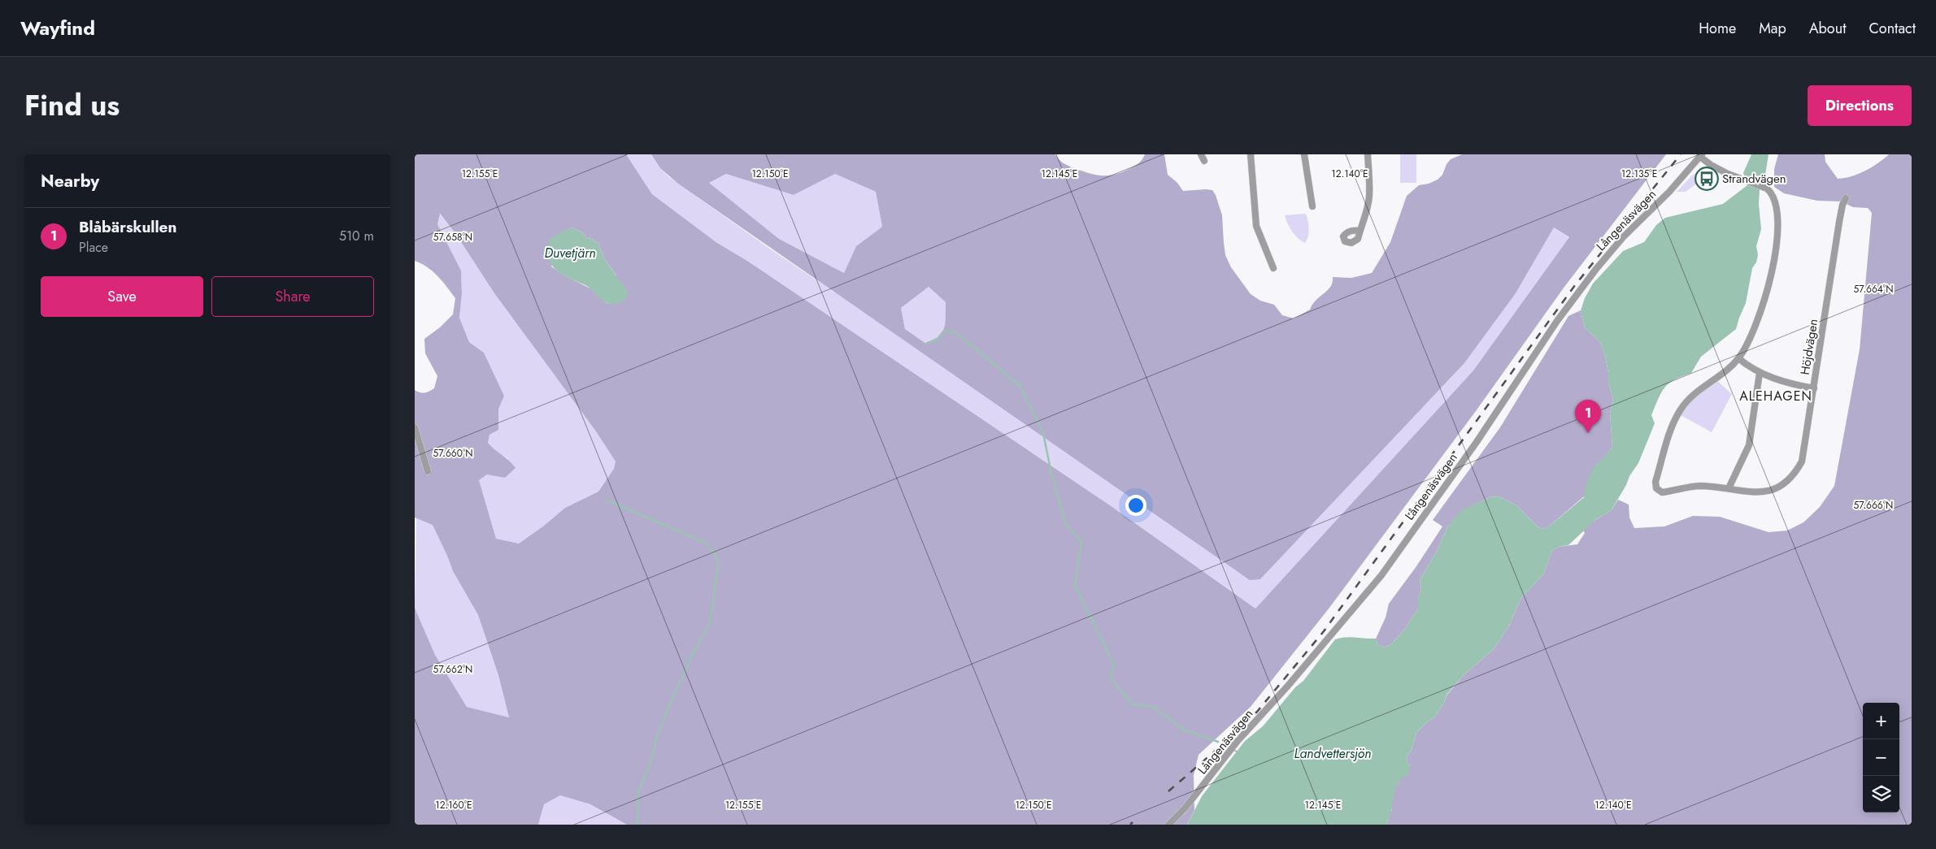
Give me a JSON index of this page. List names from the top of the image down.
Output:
{
  "streets": {
    "street": ["Långenäsvägen", "Höjdvägen"]
  },
  "districts": ["ALEHAGEN"],
  "water": ["Duvetjärn", "Landvettersjön"],
  "places": {
    "bus stop": ["Strandvägen"]
  },
  "page": {
    "header": "Wayfind",
    "nav": [
      "Home",
      "Map",
      "About",
      "Contact"
    ],
    "title": "Find us",
    "buttons": [
      "Directions",
      ["Save", "Share"]
    ],
    "heading": "Nearby",
    "list": [
      {
        "mark": "1",
        "name": "Blåbärskullen",
        "note": "Place",
        "value": "510 m"
      }
    ],
    "pins": "1",
    "map_buttons": ["+", "−"]
  },
  "coordinates": [
    "12.155°E",
    "12.150°E",
    "12.145°E",
    "12.135°E",
    "12.140°E",
    "57.658°N",
    "57.664°N",
    "57.660°N",
    "57.666°N",
    "57.662°N",
    "12.160°E"
  ]
}
